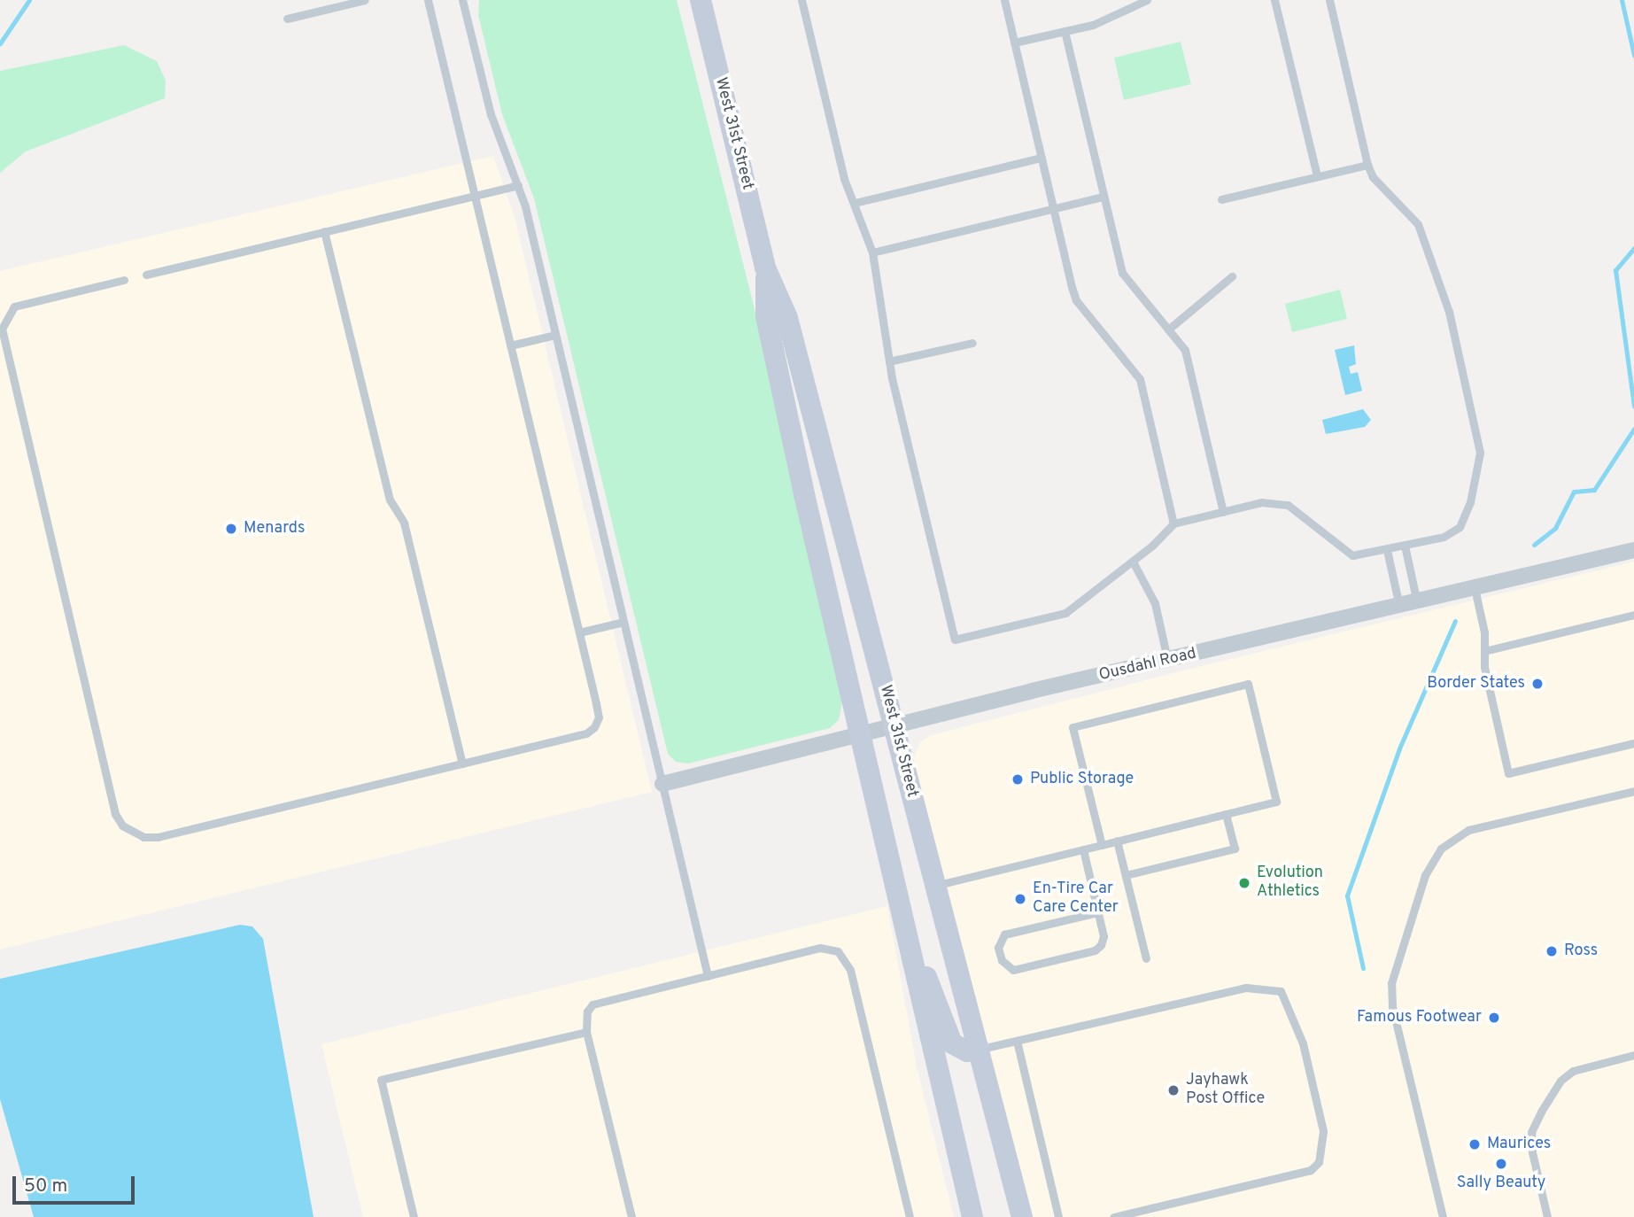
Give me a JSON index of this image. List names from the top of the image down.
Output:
{
  "streets": {
    "main road": ["West 31st Street"],
    "street": ["Ousdahl Road"]
  },
  "crossings": [
    ["West 31st Street", "Ousdahl Road"]
  ],
  "places": [
    "Menards",
    "Border States",
    "Public Storage",
    "Evolution Athletics",
    "En-Tire Car Care Center",
    "Ross",
    "Famous Footwear",
    "Jayhawk Post Office",
    "Maurices",
    "Sally Beauty"
  ],
  "scale_bar": "50 m"
}
